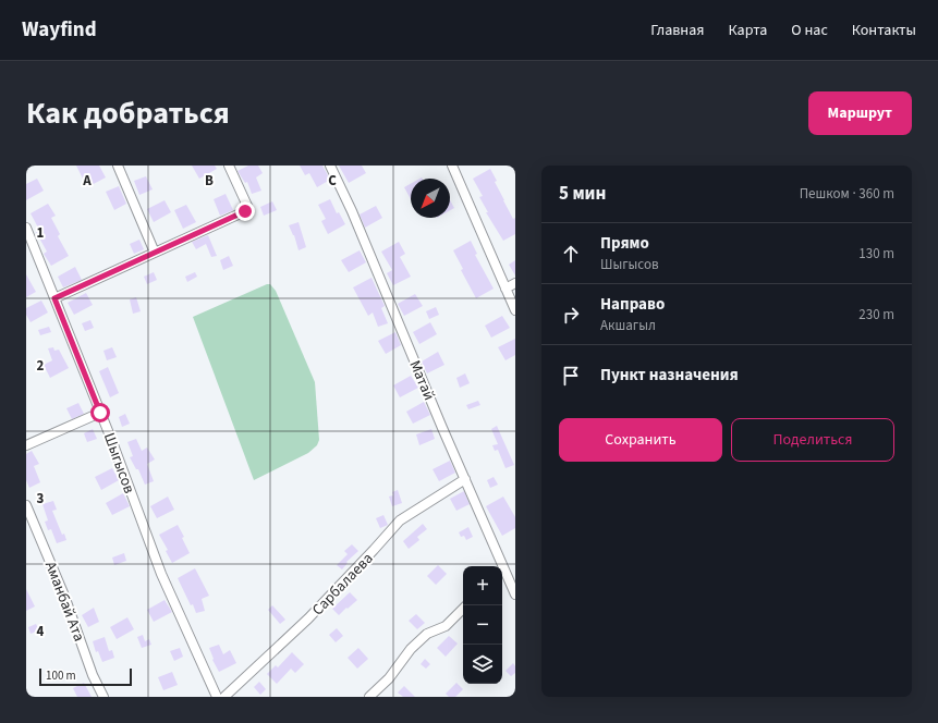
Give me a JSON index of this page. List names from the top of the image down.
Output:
{
  "streets": {
    "street": [
      "Матай",
      "Шыгысов",
      "Сарбалаева",
      "Аманбай Ата"
    ]
  },
  "crossings": [
    ["Матай", "Сарбалаева"]
  ],
  "scale_bar": "100 m",
  "north": "bottom left",
  "page": {
    "header": "Wayfind",
    "nav": [
      "Главная",
      "Карта",
      "О нас",
      "Контакты"
    ],
    "title": "Как добраться",
    "buttons": [
      "Маршрут",
      ["Сохранить", "Поделиться"]
    ],
    "heading": ["5 мин", "Пешком · 360 m"],
    "list": [
      ["Прямо", "Шыгысов", "130 m"],
      ["Направо", "Акшагыл", "230 m"],
      "Пункт назначения"
    ],
    "map_buttons": ["+", "−"],
    "scale": "100 m"
  },
  "grid": {
    "columns": ["A", "B", "C"],
    "rows": [
      "1",
      "2",
      "3",
      "4"
    ]
  }
}
